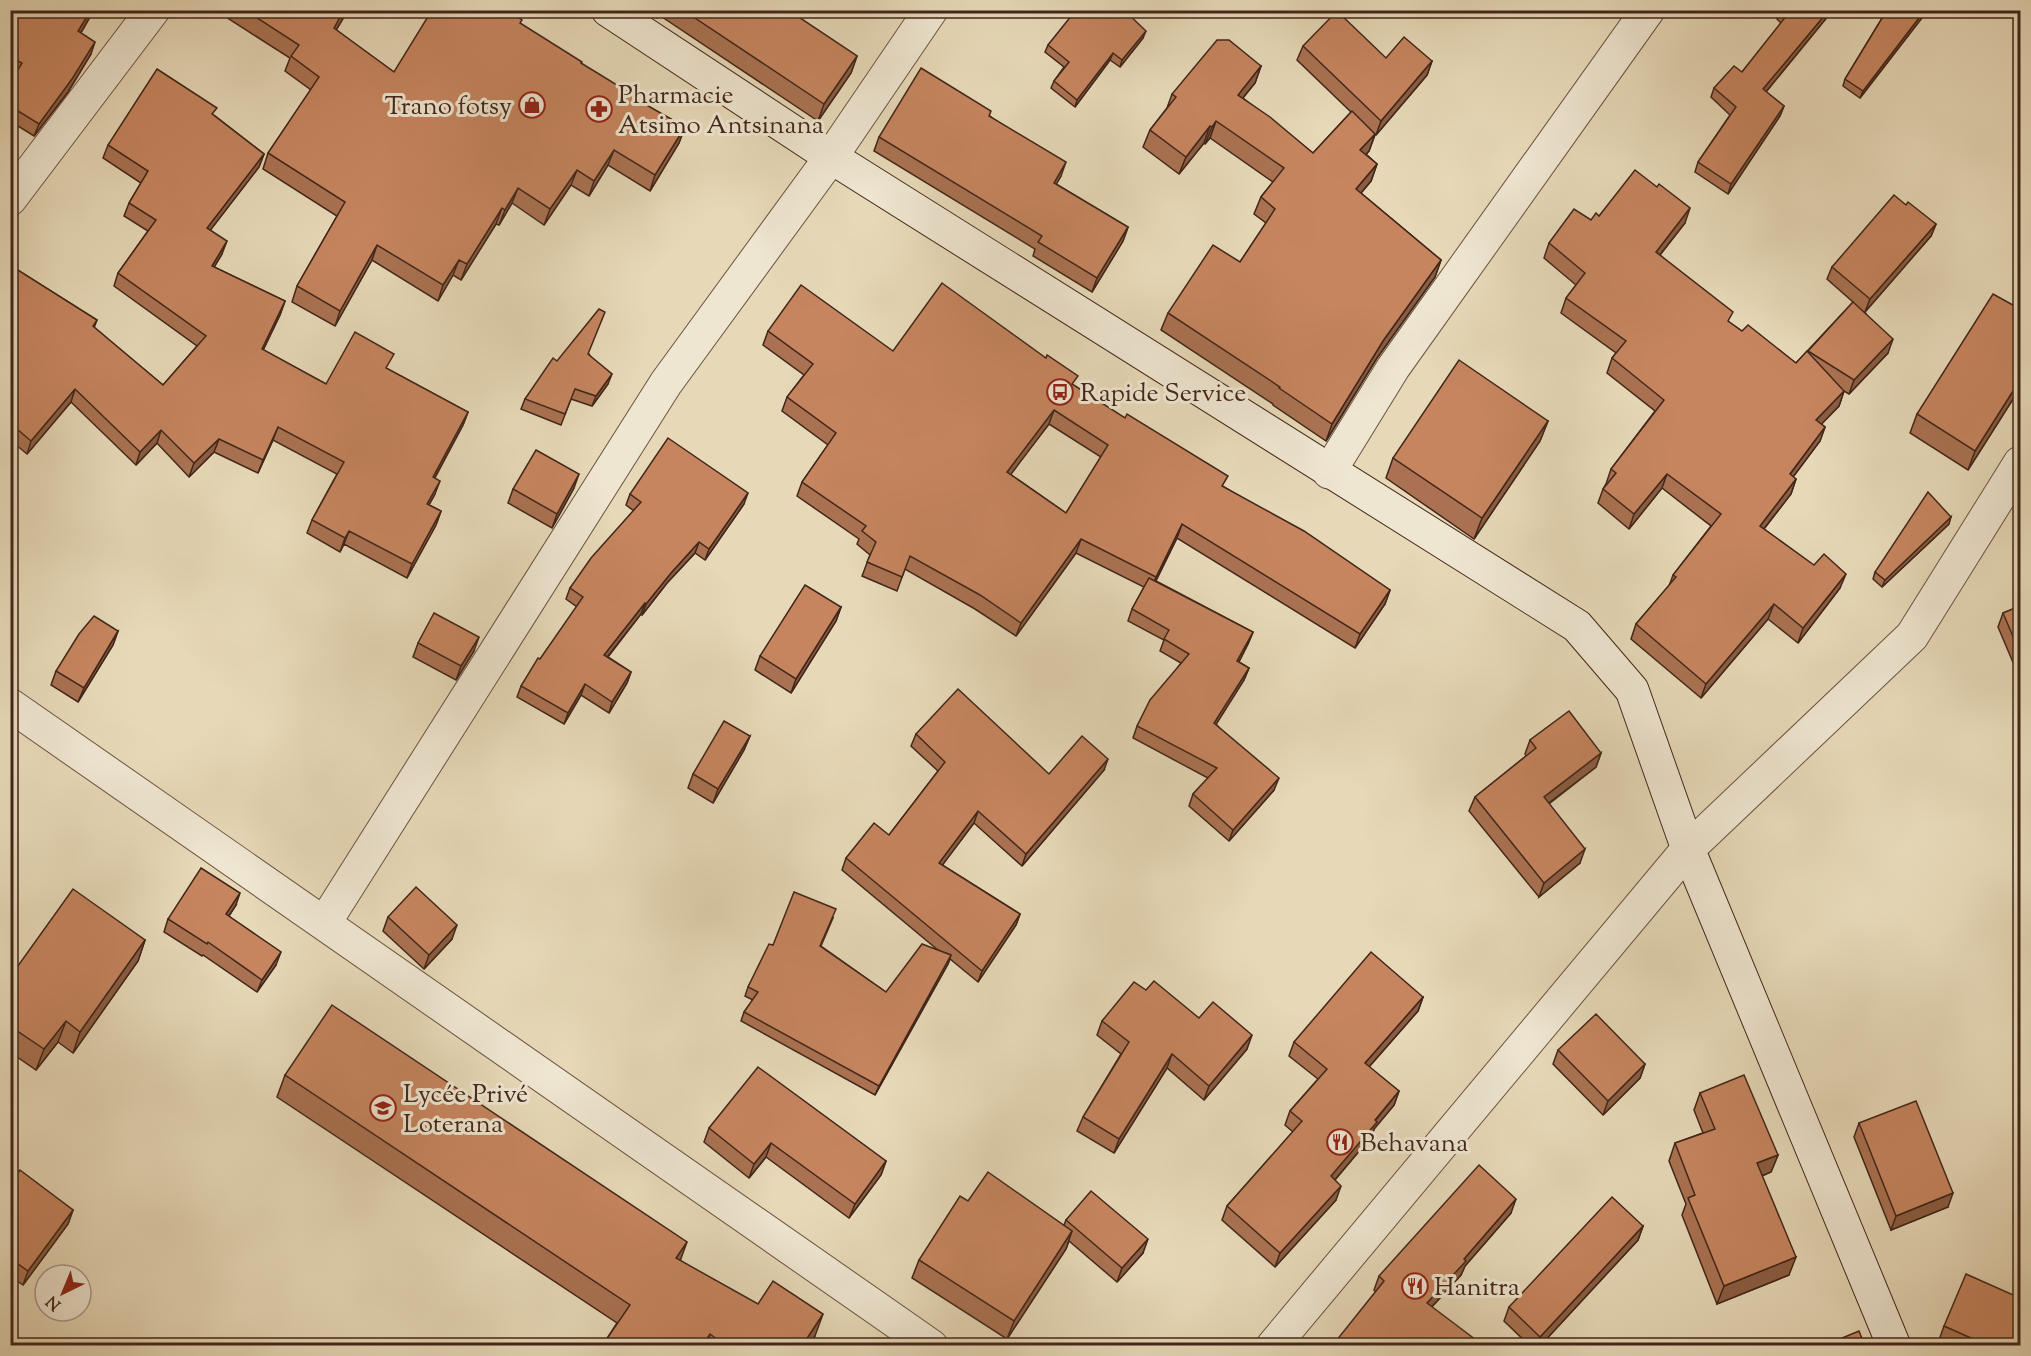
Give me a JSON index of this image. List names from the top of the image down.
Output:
{
  "places": {
    "shop": ["Trano fotsy"],
    "pharmacy": ["Pharmacie Atsimo Antsinana"],
    "bus stop": ["Rapide Service"],
    "school or university": ["Lycée Privé Loterana"],
    "restaurant": ["Behavana", "Hanitra"]
  },
  "north": "bottom left"
}
